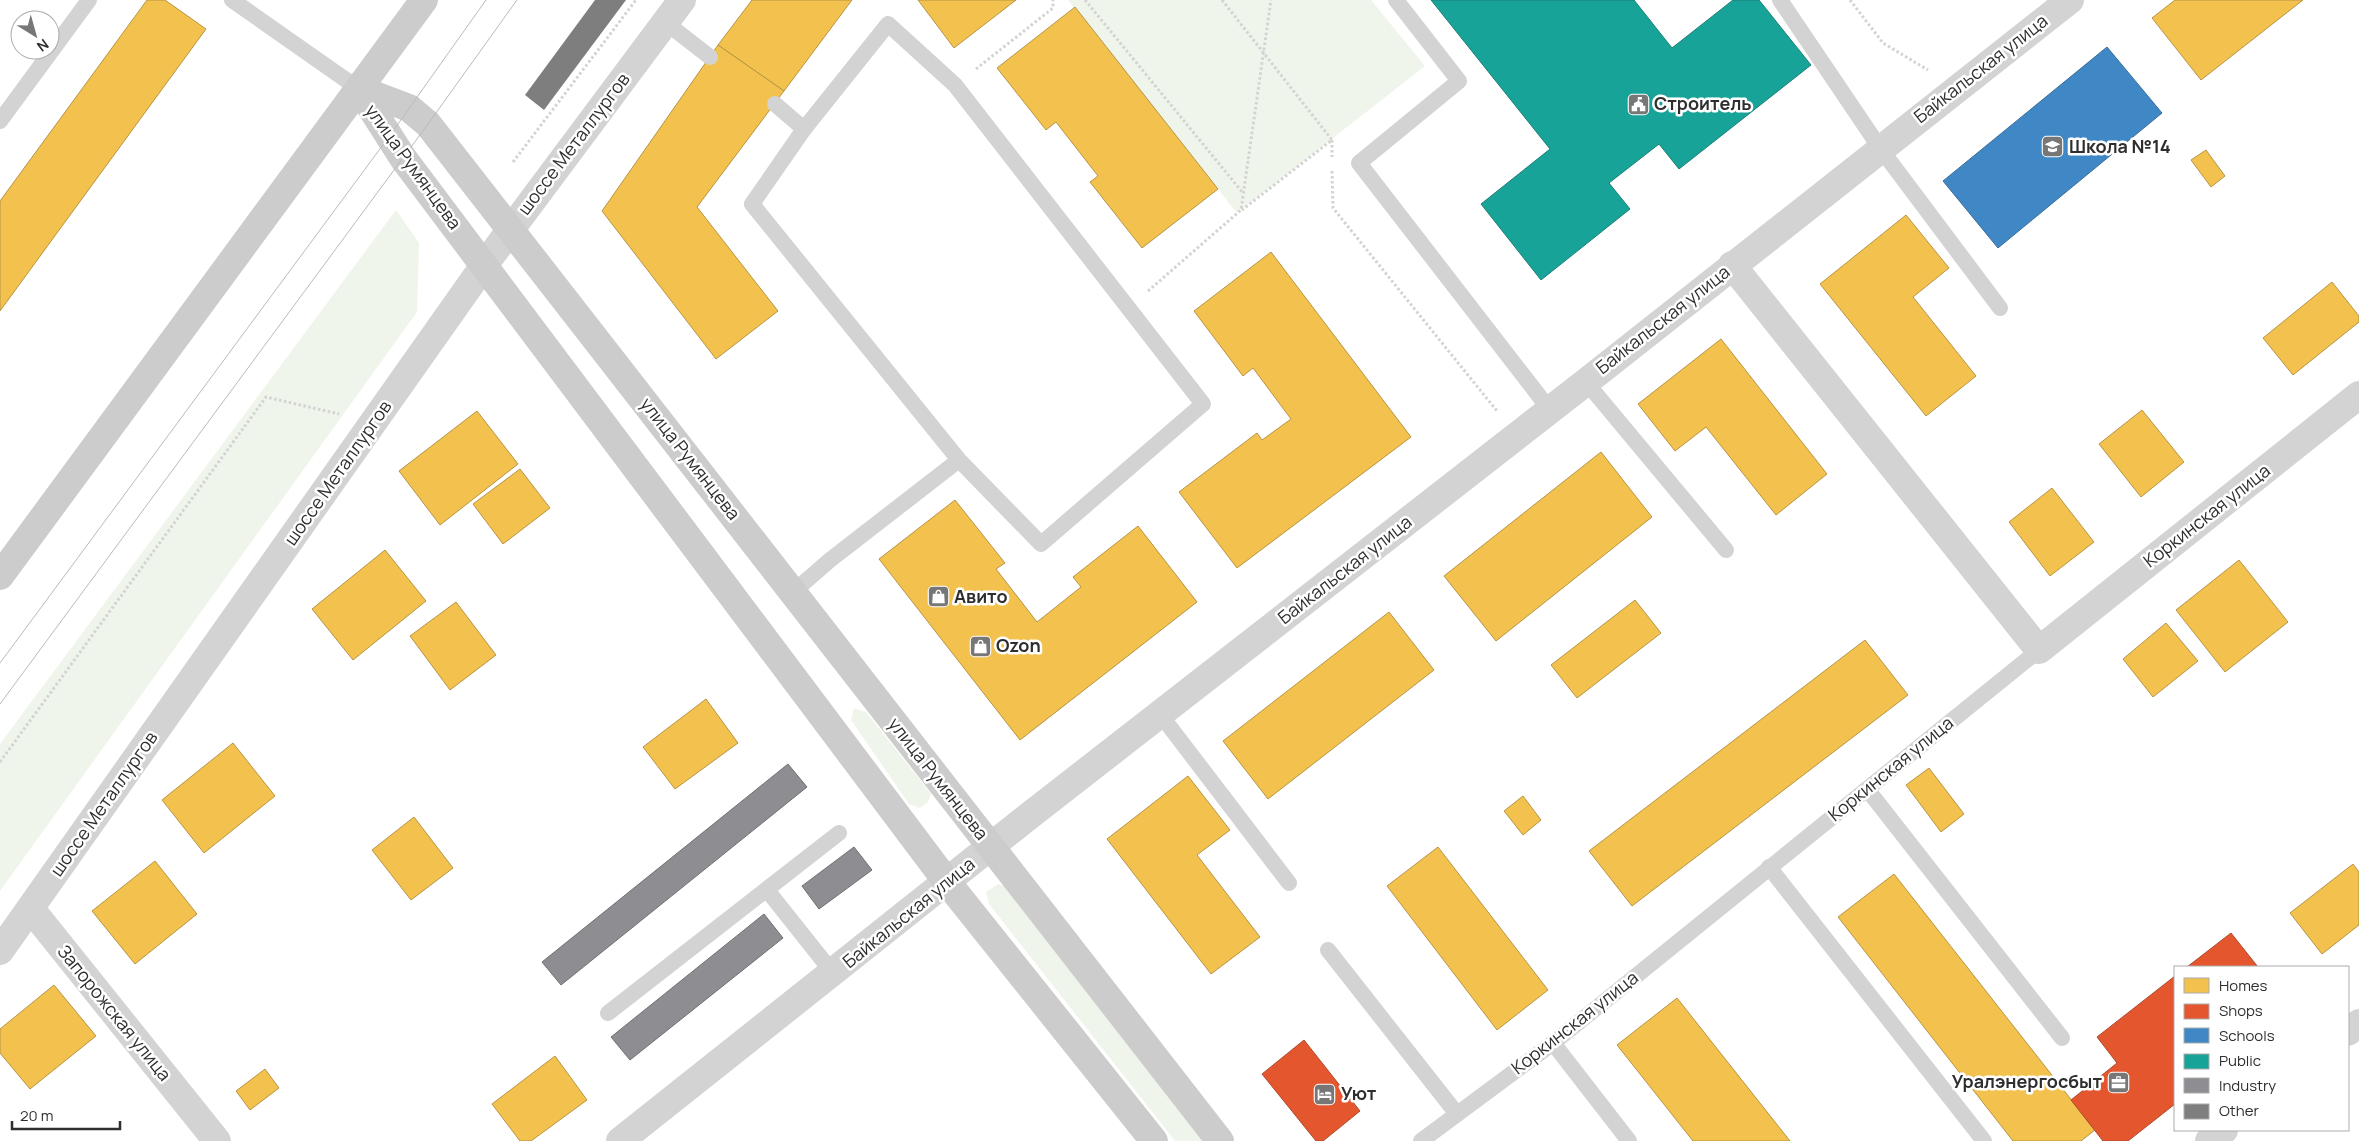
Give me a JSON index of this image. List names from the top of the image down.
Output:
{
  "streets": {
    "main road": ["улица Румянцева"],
    "street": [
      "Байкальская улица",
      "шоссе Металлургов",
      "Коркинская улица",
      "Запорожская улица"
    ]
  },
  "crossings": [
    ["Байкальская улица", "улица Румянцева"],
    ["шоссе Металлургов", "улица Румянцева"],
    ["шоссе Металлургов", "Запорожская улица"]
  ],
  "places": {
    "public building": ["Строитель"],
    "school or university": ["Школа №14"],
    "shop": ["Авито", "Ozon"],
    "office": ["Уралэнергосбыт"],
    "hotel": ["Уют"]
  },
  "legend": [
    "Homes",
    "Shops",
    "Schools",
    "Public",
    "Industry",
    "Other"
  ],
  "scale_bar": "20 m",
  "north": "bottom right"
}
